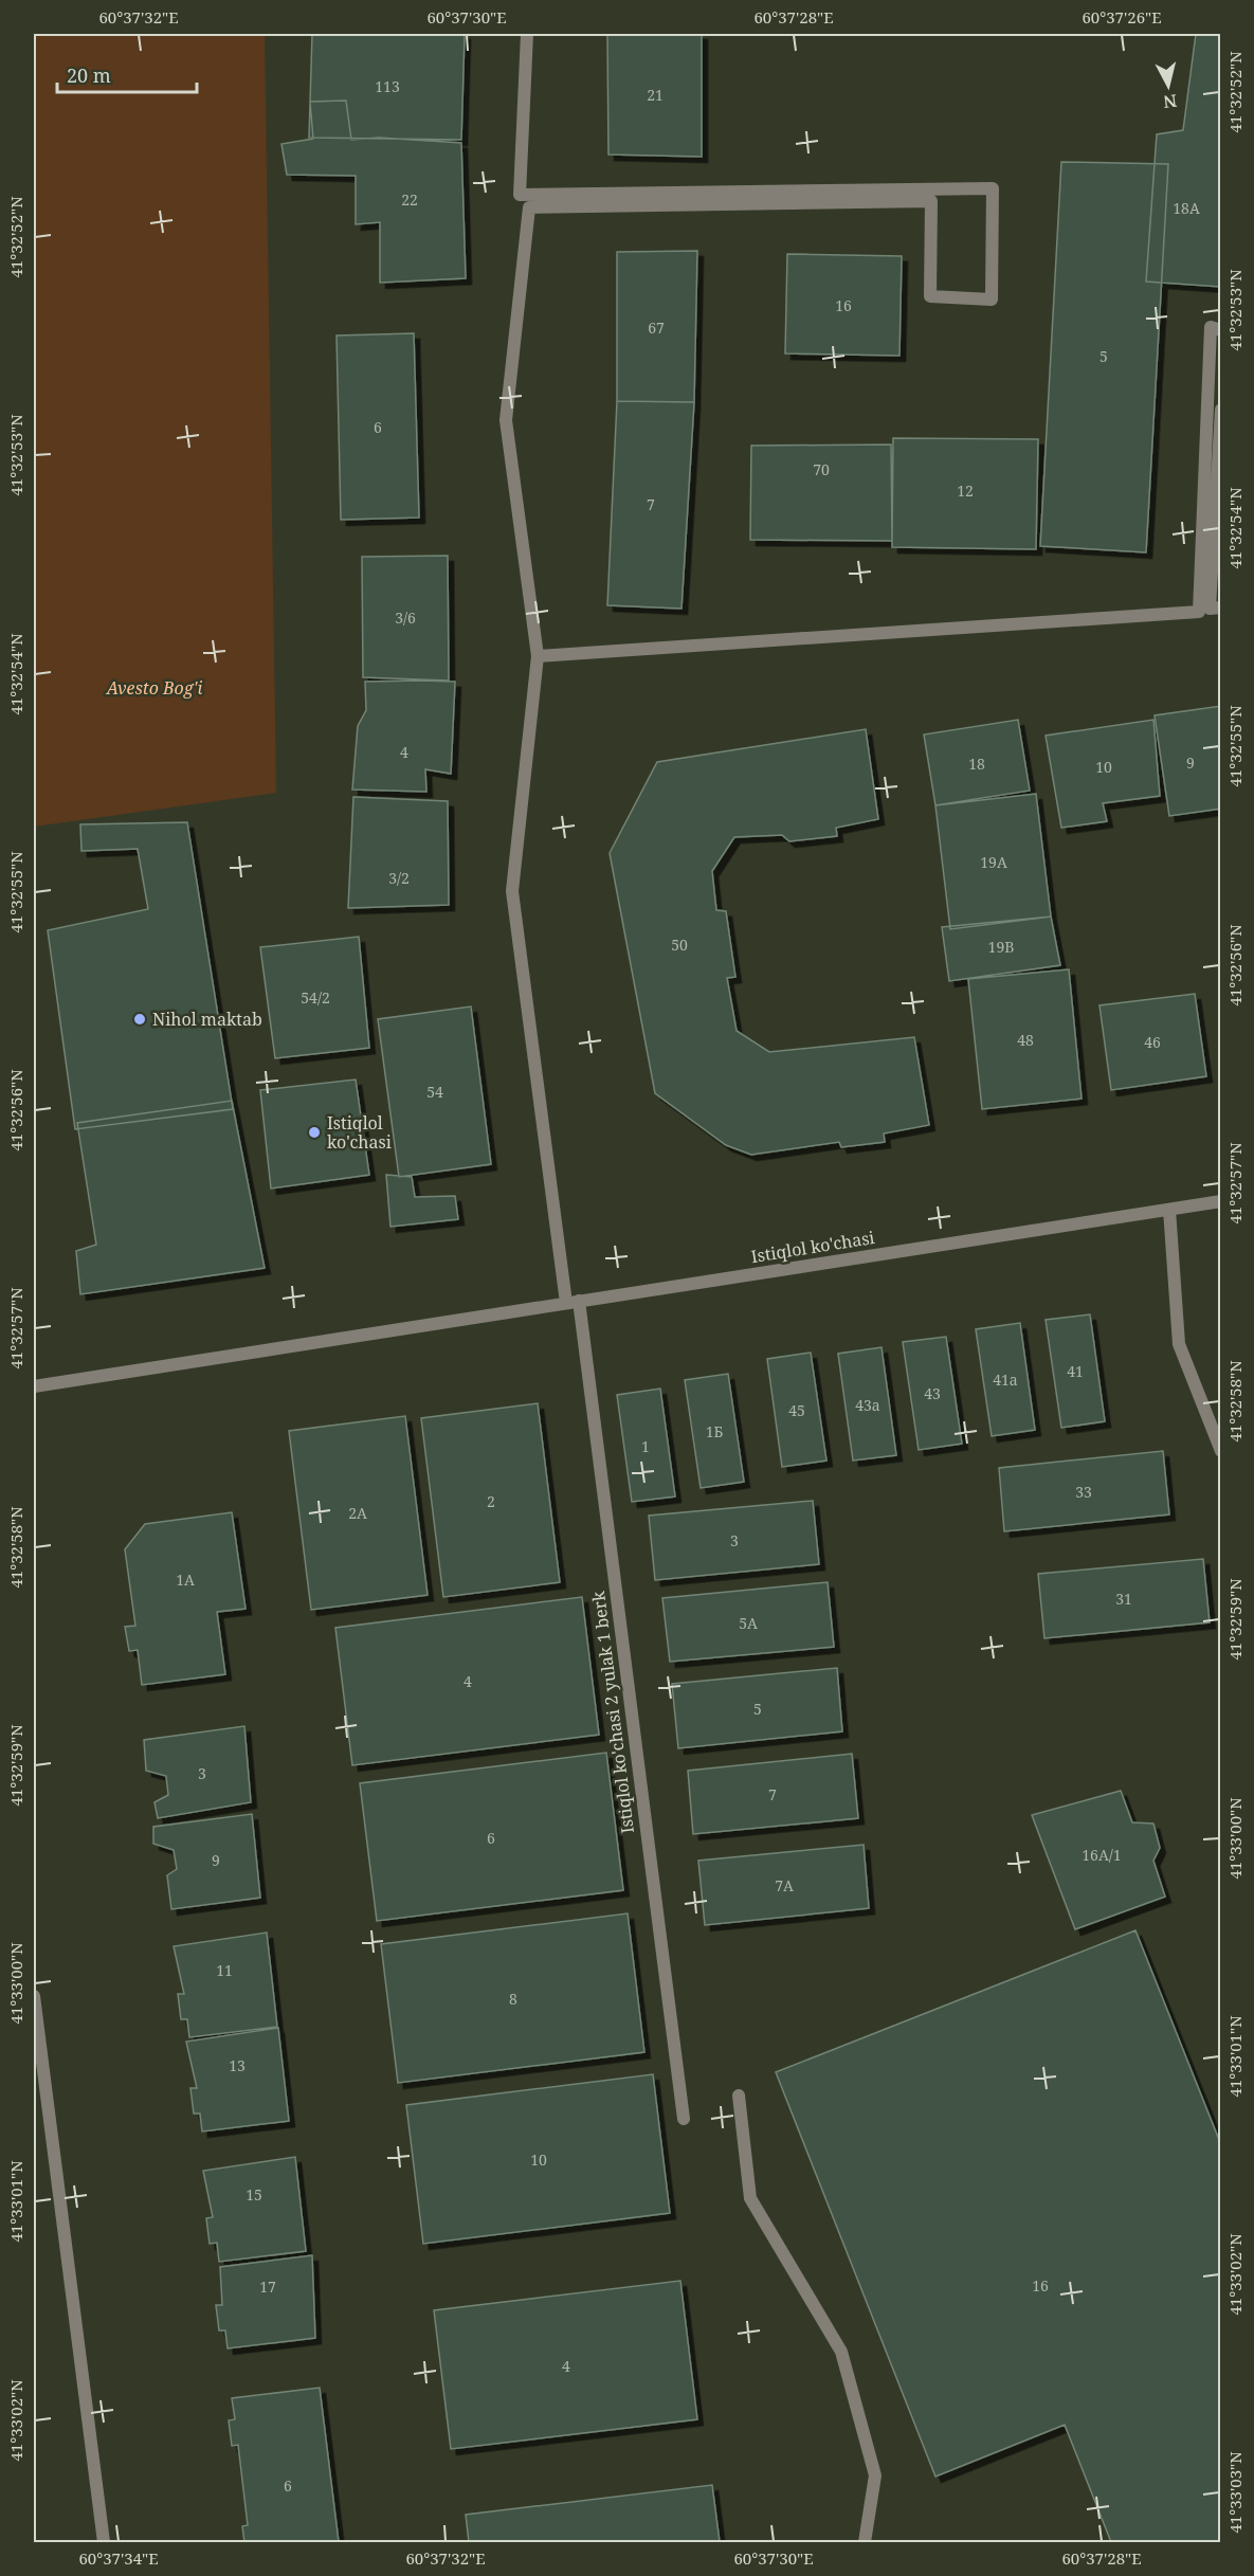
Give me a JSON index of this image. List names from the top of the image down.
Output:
{
  "streets": {
    "street": ["Istiqlol ko'chasi", "Istiqlol ko'chasi 2 yulak 1 berk"]
  },
  "crossings": [
    ["Istiqlol ko'chasi", "Istiqlol ko'chasi 2 yulak 1 berk"]
  ],
  "parks": ["Avesto Bog'i"],
  "places": ["Nihol maktab", "Istiqlol ko'chasi"],
  "house_numbers": [
    "113",
    "21",
    "22",
    "18А",
    "16",
    "67",
    "5",
    "6",
    "70",
    "12",
    "7",
    "3/6",
    "4",
    "9",
    "18",
    "10",
    "19A",
    "3/2",
    "50",
    "19B",
    "54/2",
    "48",
    "46",
    "54",
    "41",
    "41a",
    "43",
    "43a",
    "45",
    "1Б",
    "1",
    "33",
    "2",
    "2A",
    "3",
    "1A",
    "31",
    "5A",
    "4",
    "5",
    "3",
    "7",
    "6",
    "16A/1",
    "9",
    "7A",
    "11",
    "8",
    "13",
    "10",
    "15",
    "16",
    "17",
    "4",
    "6"
  ],
  "scale_bar": "20 m",
  "north": "bottom",
  "coordinates": [
    "60°37'32\"E",
    "60°37'30\"E",
    "60°37'28\"E",
    "60°37'26\"E",
    "41°32'52\"N",
    "41°32'53\"N",
    "41°32'54\"N",
    "41°32'55\"N",
    "41°32'56\"N",
    "41°32'57\"N",
    "41°32'58\"N",
    "41°32'59\"N",
    "41°33'00\"N",
    "41°33'01\"N",
    "41°33'02\"N",
    "41°33'03\"N",
    "60°37'34\"E"
  ]
}
